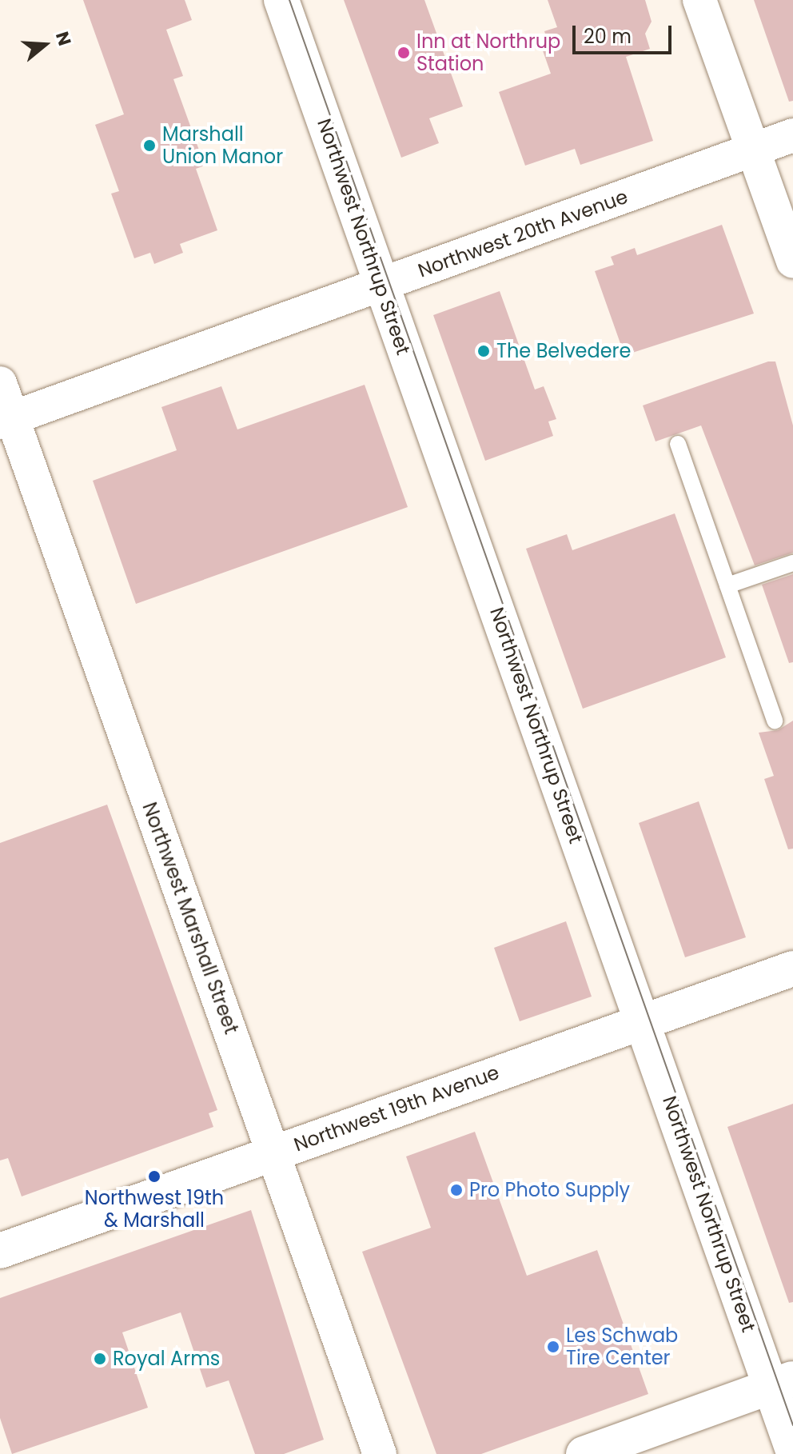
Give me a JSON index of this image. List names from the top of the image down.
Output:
{
  "streets": {
    "street": [
      "Northwest 20th Avenue",
      "Northwest Northrup Street",
      "Northwest Marshall Street",
      "Northwest 19th Avenue"
    ]
  },
  "crossings": [
    ["Northwest 20th Avenue", "Northwest Northrup Street"],
    ["Northwest 20th Avenue", "Northwest Marshall Street"],
    ["Northwest Northrup Street", "Northwest 19th Avenue"],
    ["Northwest Marshall Street", "Northwest 19th Avenue"]
  ],
  "places": [
    "Inn at Northrup Station",
    "Marshall Union Manor",
    "The Belvedere",
    "Northwest 19th & Marshall",
    "Pro Photo Supply",
    "Les Schwab Tire Center",
    "Royal Arms"
  ],
  "scale_bar": "20 m",
  "north": "right"
}
